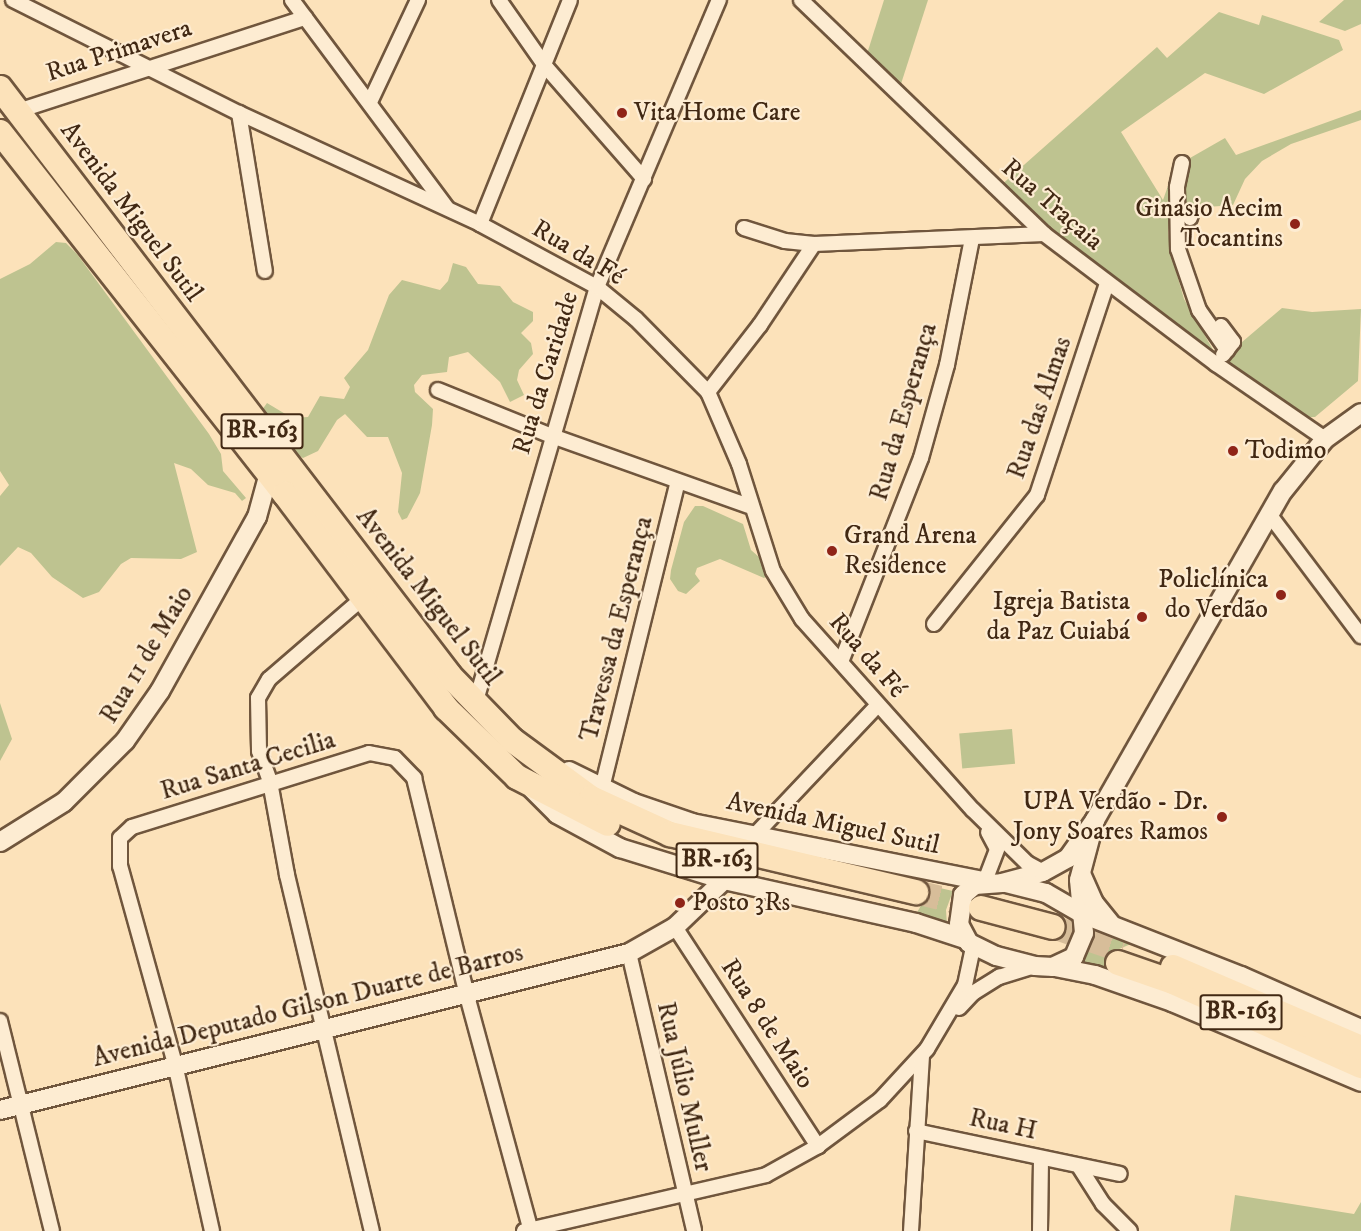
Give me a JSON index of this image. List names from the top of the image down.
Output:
{
  "streets": {
    "highway": ["Avenida Miguel Sutil", "BR-163"],
    "street": [
      "Rua Primavera",
      "Rua Traçaia",
      "Rua da Fé",
      "Rua da Caridade",
      "Rua das Almas",
      "Rua da Esperança",
      "Travessa da Esperança",
      "Rua 11 de Maio",
      "Rua Santa Cecilia",
      "Avenida Deputado Gilson Duarte de Barros",
      "Rua 8 de Maio",
      "Rua Júlio Muller",
      "Rua H"
    ]
  },
  "crossings": [
    ["Rua Primavera", "Avenida Miguel Sutil"],
    ["Rua Primavera", "Rua da Fé"],
    ["Rua Traçaia", "Rua das Almas"],
    ["Avenida Miguel Sutil", "Rua da Fé"],
    ["Avenida Miguel Sutil", "Rua da Caridade"],
    ["Avenida Miguel Sutil", "BR-163"],
    ["Avenida Miguel Sutil", "Travessa da Esperança"],
    ["Avenida Miguel Sutil", "Rua 11 de Maio"],
    ["Avenida Miguel Sutil", "Avenida Deputado Gilson Duarte de Barros"],
    ["Rua da Fé", "Rua da Caridade"],
    ["Rua da Fé", "Rua da Esperança"],
    ["Rua Santa Cecilia", "Avenida Deputado Gilson Duarte de Barros"],
    ["Avenida Deputado Gilson Duarte de Barros", "Rua 8 de Maio"],
    ["Avenida Deputado Gilson Duarte de Barros", "Rua Júlio Muller"]
  ],
  "places": [
    "Vita Home Care",
    "Ginásio Aecim Tocantins",
    "Todimo",
    "Grand Arena Residence",
    "Policlínica do Verdão",
    "Igreja Batista da Paz Cuiabá",
    "UPA Verdão - Dr. Jony Soares Ramos",
    "Posto 3Rs"
  ]
}
